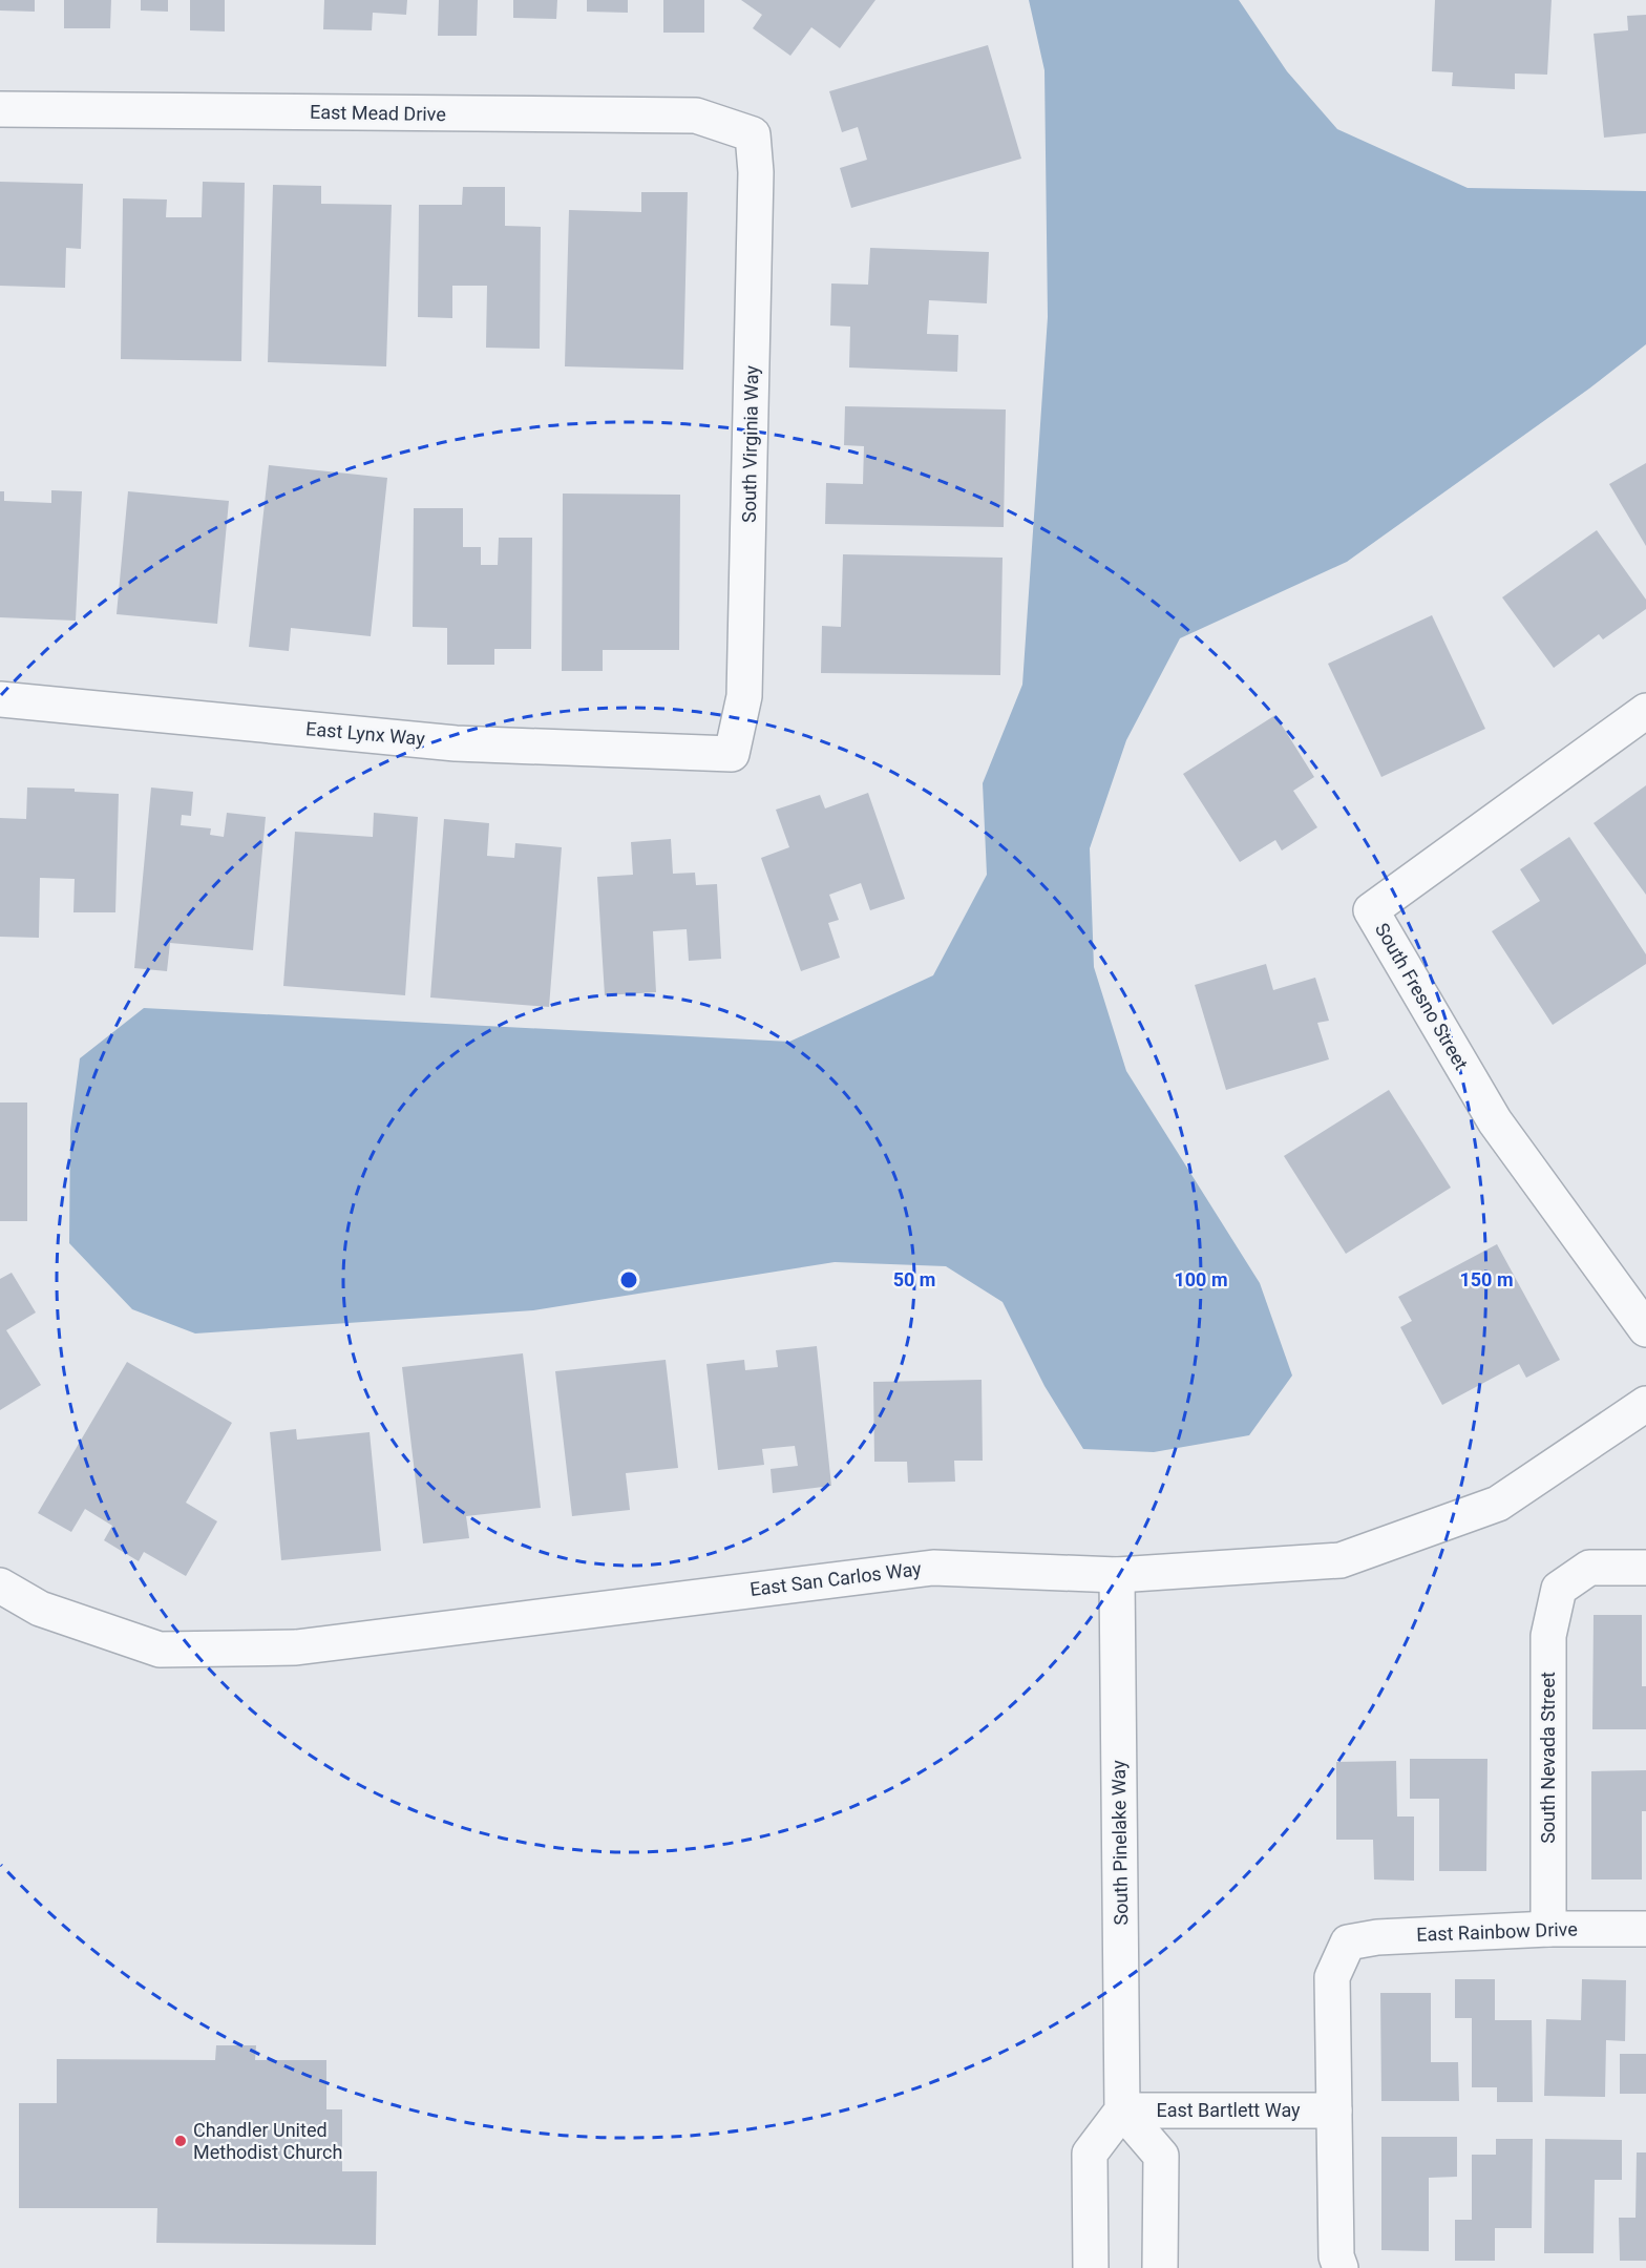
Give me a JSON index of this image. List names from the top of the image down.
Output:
{
  "streets": {
    "street": [
      "East Mead Drive",
      "South Virginia Way",
      "East Lynx Way",
      "South Fresno Street",
      "East San Carlos Way",
      "South Nevada Street",
      "South Pinelake Way",
      "East Rainbow Drive",
      "East Bartlett Way"
    ]
  },
  "crossings": [
    ["East Mead Drive", "South Virginia Way"],
    ["South Virginia Way", "East Lynx Way"],
    ["East San Carlos Way", "South Pinelake Way"],
    ["South Nevada Street", "East Rainbow Drive"],
    ["South Pinelake Way", "East Bartlett Way"],
    ["East Rainbow Drive", "East Bartlett Way"]
  ],
  "places": ["Chandler United Methodist Church"],
  "rings": ["50 m", "100 m", "150 m"]
}
